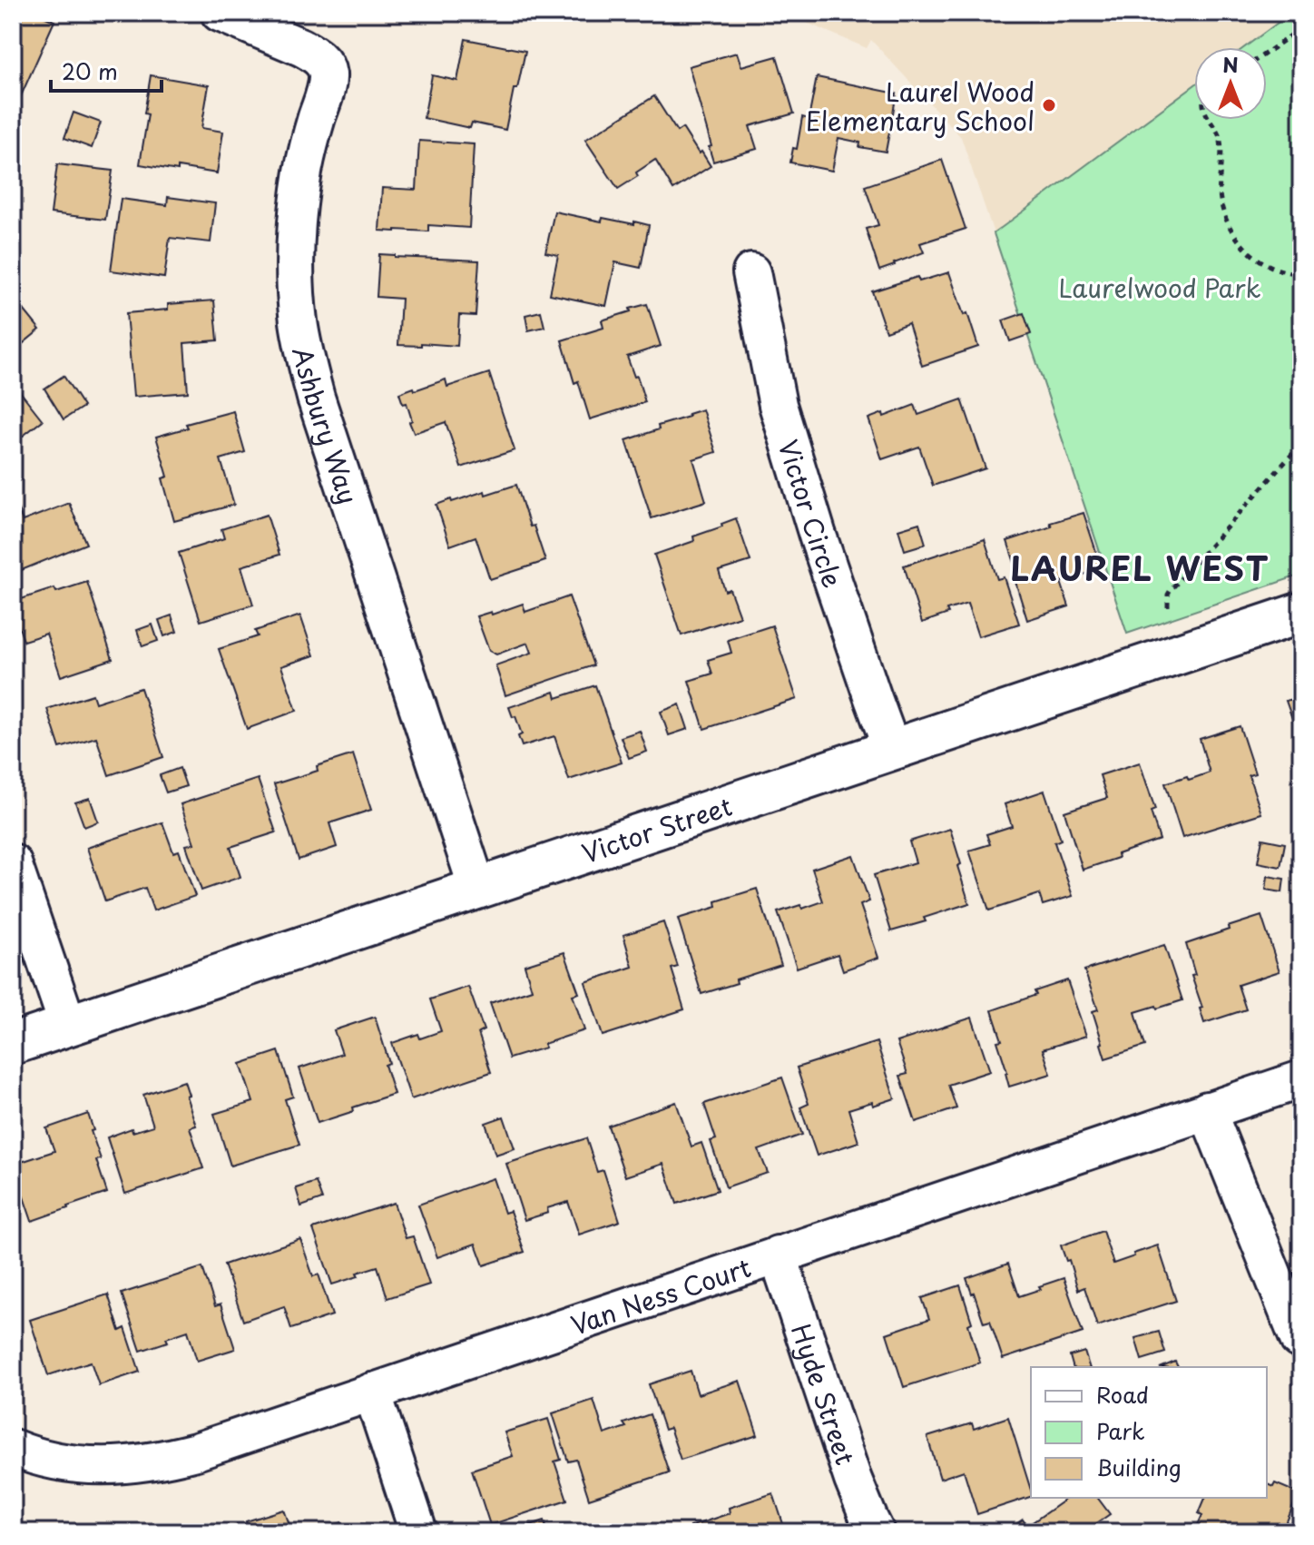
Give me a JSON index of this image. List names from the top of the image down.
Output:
{
  "streets": {
    "street": [
      "Ashbury Way",
      "Victor Circle",
      "Victor Street",
      "Van Ness Court",
      "Hyde Street"
    ]
  },
  "crossings": [
    ["Ashbury Way", "Victor Street"],
    ["Victor Circle", "Victor Street"],
    ["Van Ness Court", "Hyde Street"]
  ],
  "districts": ["LAUREL WEST"],
  "parks": ["Laurelwood Park"],
  "places": ["Laurel Wood Elementary School"],
  "legend": ["Road", "Park", "Building"],
  "scale_bar": "20 m",
  "north": "top"
}
